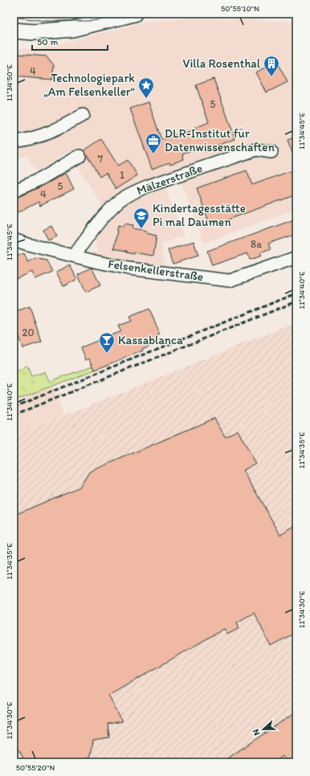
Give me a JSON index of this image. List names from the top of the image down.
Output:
{
  "streets": {
    "street": ["Mälzerstraße", "Felsenkellerstraße"]
  },
  "crossings": [
    ["Mälzerstraße", "Felsenkellerstraße"]
  ],
  "places": {
    "building": ["Villa Rosenthal"],
    "place": ["Technologiepark „Am Felsenkeller“"],
    "office": ["DLR-Institut für Datenwissenschaften"],
    "school or university": ["Kindertagesstätte Pi mal Daumen"],
    "bar": ["Kassablanca"]
  },
  "house_numbers": [
    "4",
    "5",
    "7",
    "1",
    "5",
    "4",
    "8a",
    "20"
  ],
  "scale_bar": "50 m",
  "north": "left",
  "coordinates": [
    "50°55'10\"N",
    "11°34'50\"E",
    "11°34'45\"E",
    "11°34'40\"E",
    "11°34'35\"E",
    "11°34'30\"E",
    "50°55'20\"N"
  ]
}
